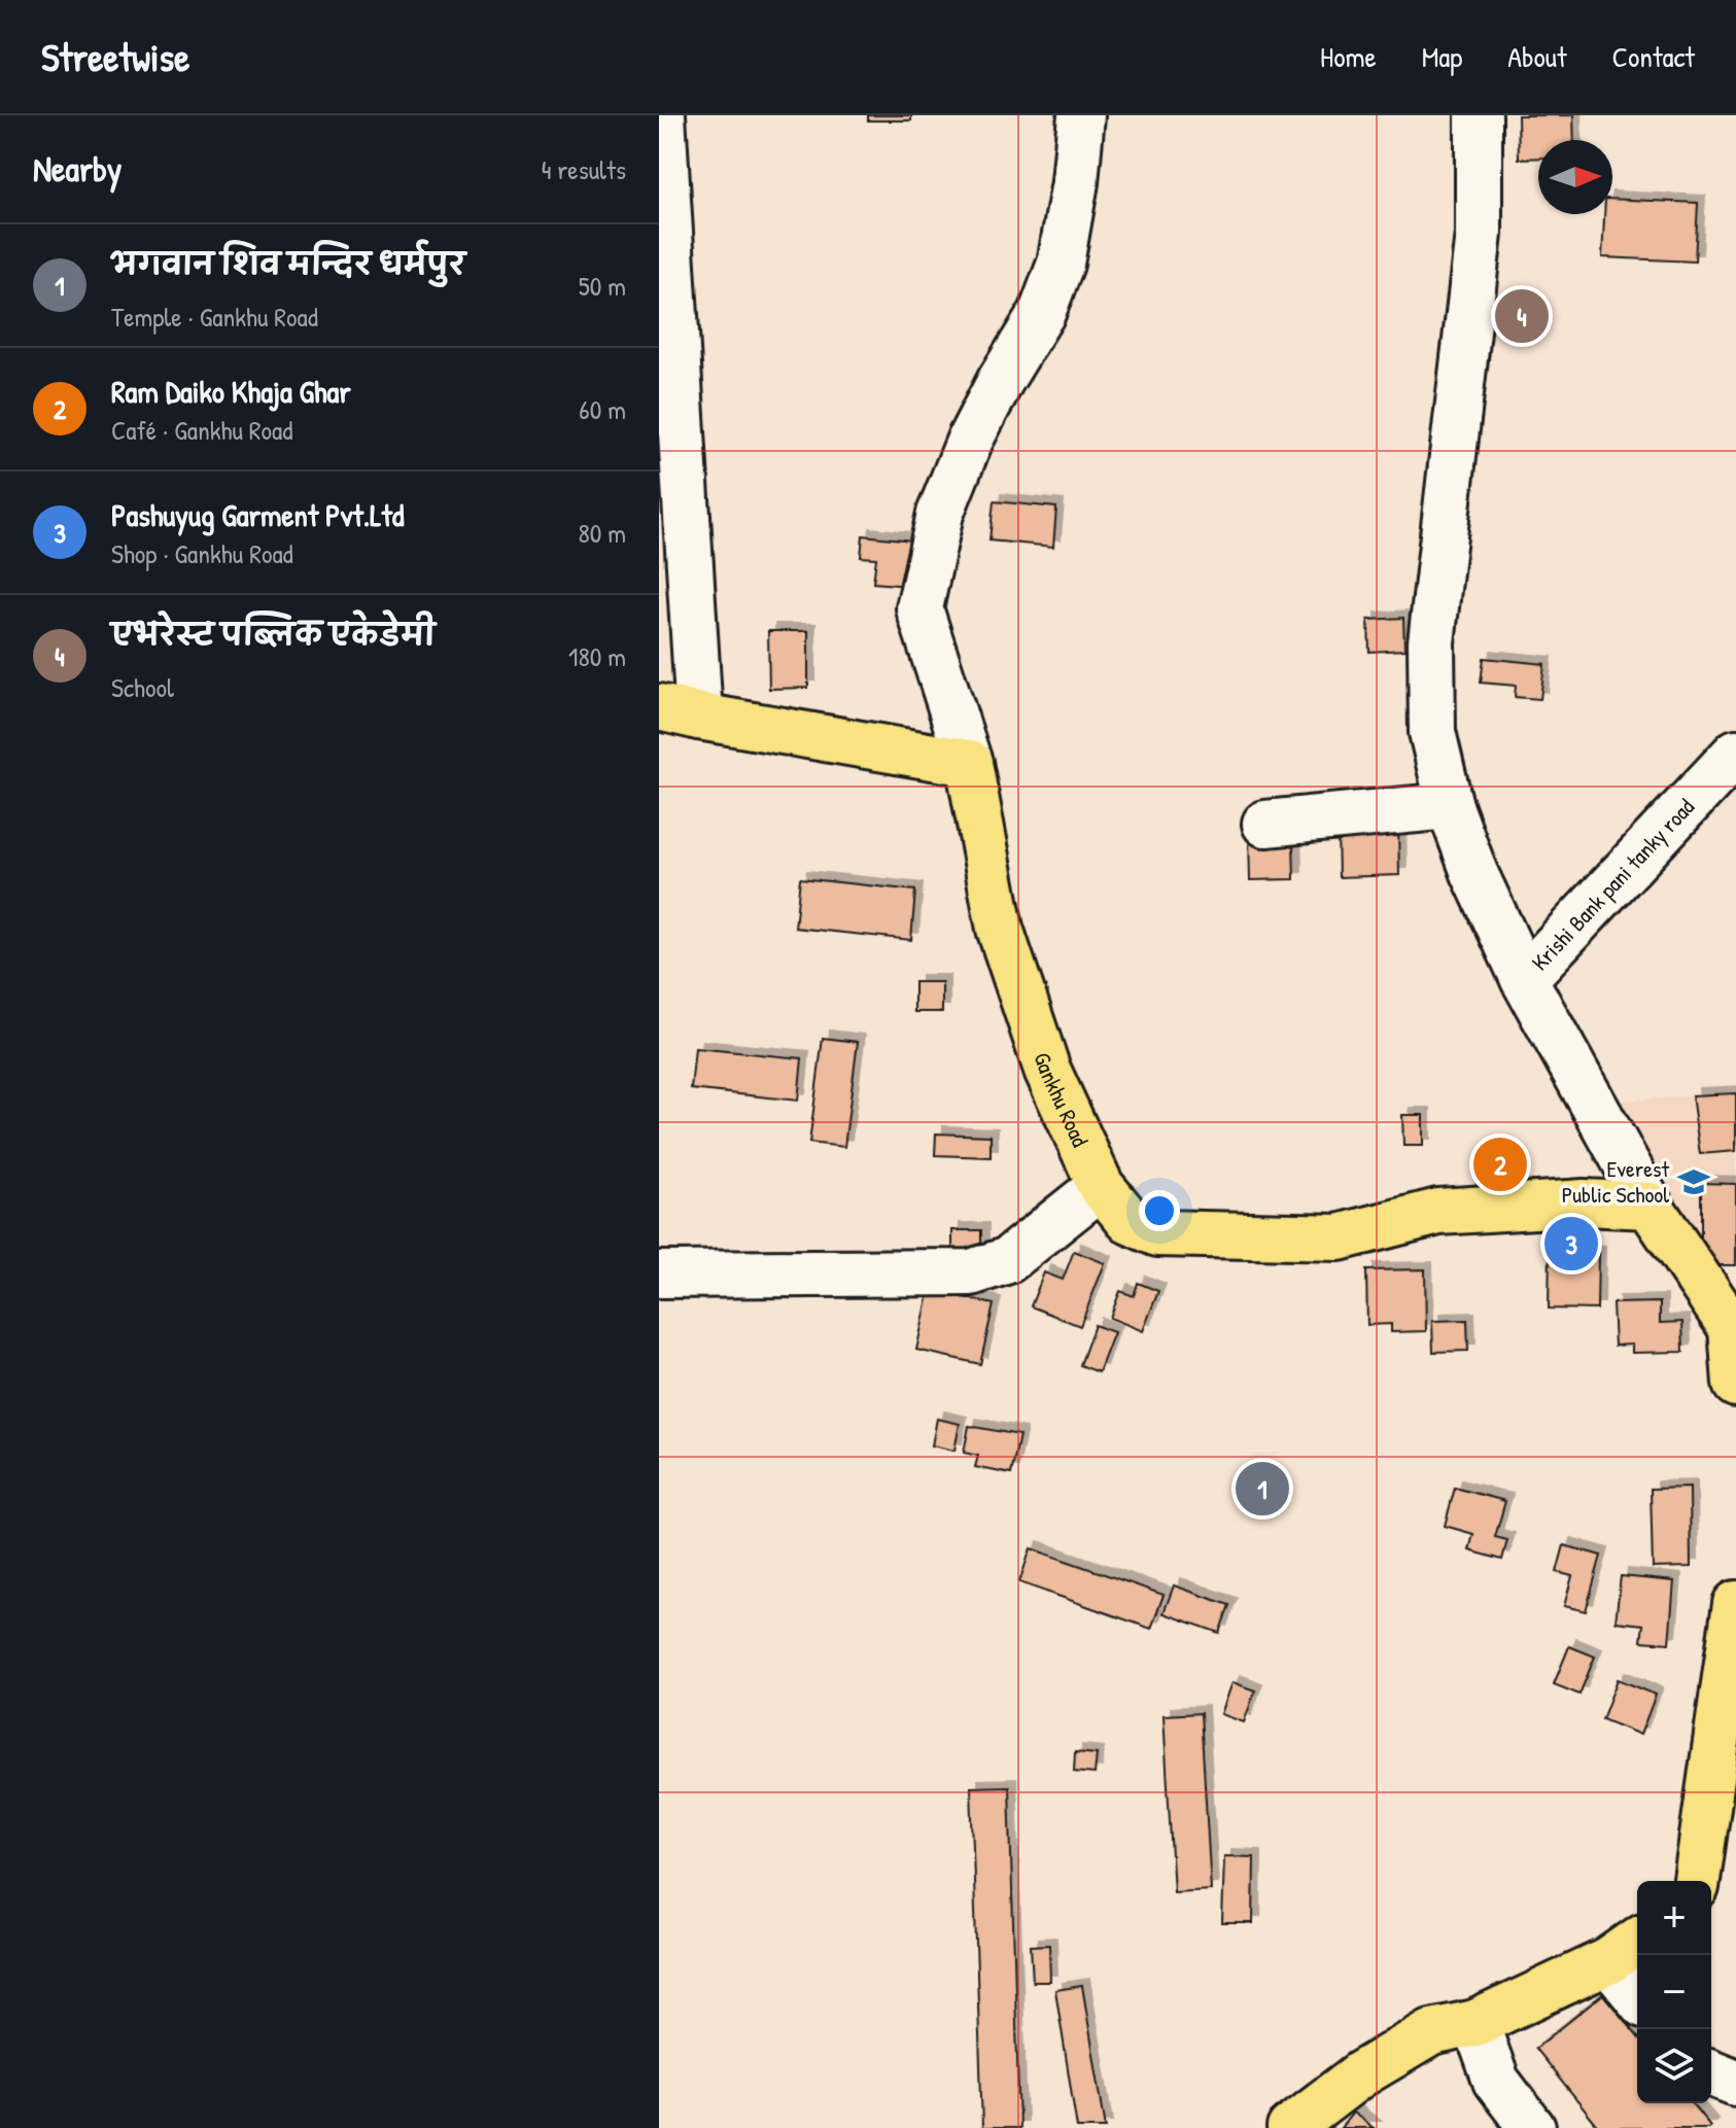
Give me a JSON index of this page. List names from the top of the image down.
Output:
{
  "streets": {
    "main road": ["Gankhu Road"],
    "street": ["Krishi Bank pani tanky road"]
  },
  "places": {
    "school or university": ["Everest Public School"]
  },
  "north": "right",
  "page": {
    "header": "Streetwise",
    "nav": [
      "Home",
      "Map",
      "About",
      "Contact"
    ],
    "heading": ["Nearby", "4 results"],
    "list": [
      {
        "mark": "1",
        "name": "भगवान शिव मन्दिर धर्मपुर",
        "note": "Temple · Gankhu Road",
        "value": "50 m"
      },
      {
        "mark": "2",
        "name": "Ram Daiko Khaja Ghar",
        "note": "Café · Gankhu Road",
        "value": "60 m"
      },
      {
        "mark": "3",
        "name": "Pashuyug Garment Pvt.Ltd",
        "note": "Shop · Gankhu Road",
        "value": "80 m"
      },
      {
        "mark": "4",
        "name": "एभरेस्ट पब्लिक एकेडेमी",
        "note": "School",
        "value": "180 m"
      }
    ],
    "pins": [
      "4",
      "2",
      "3",
      "1"
    ],
    "map_buttons": ["+", "−"]
  }
}
